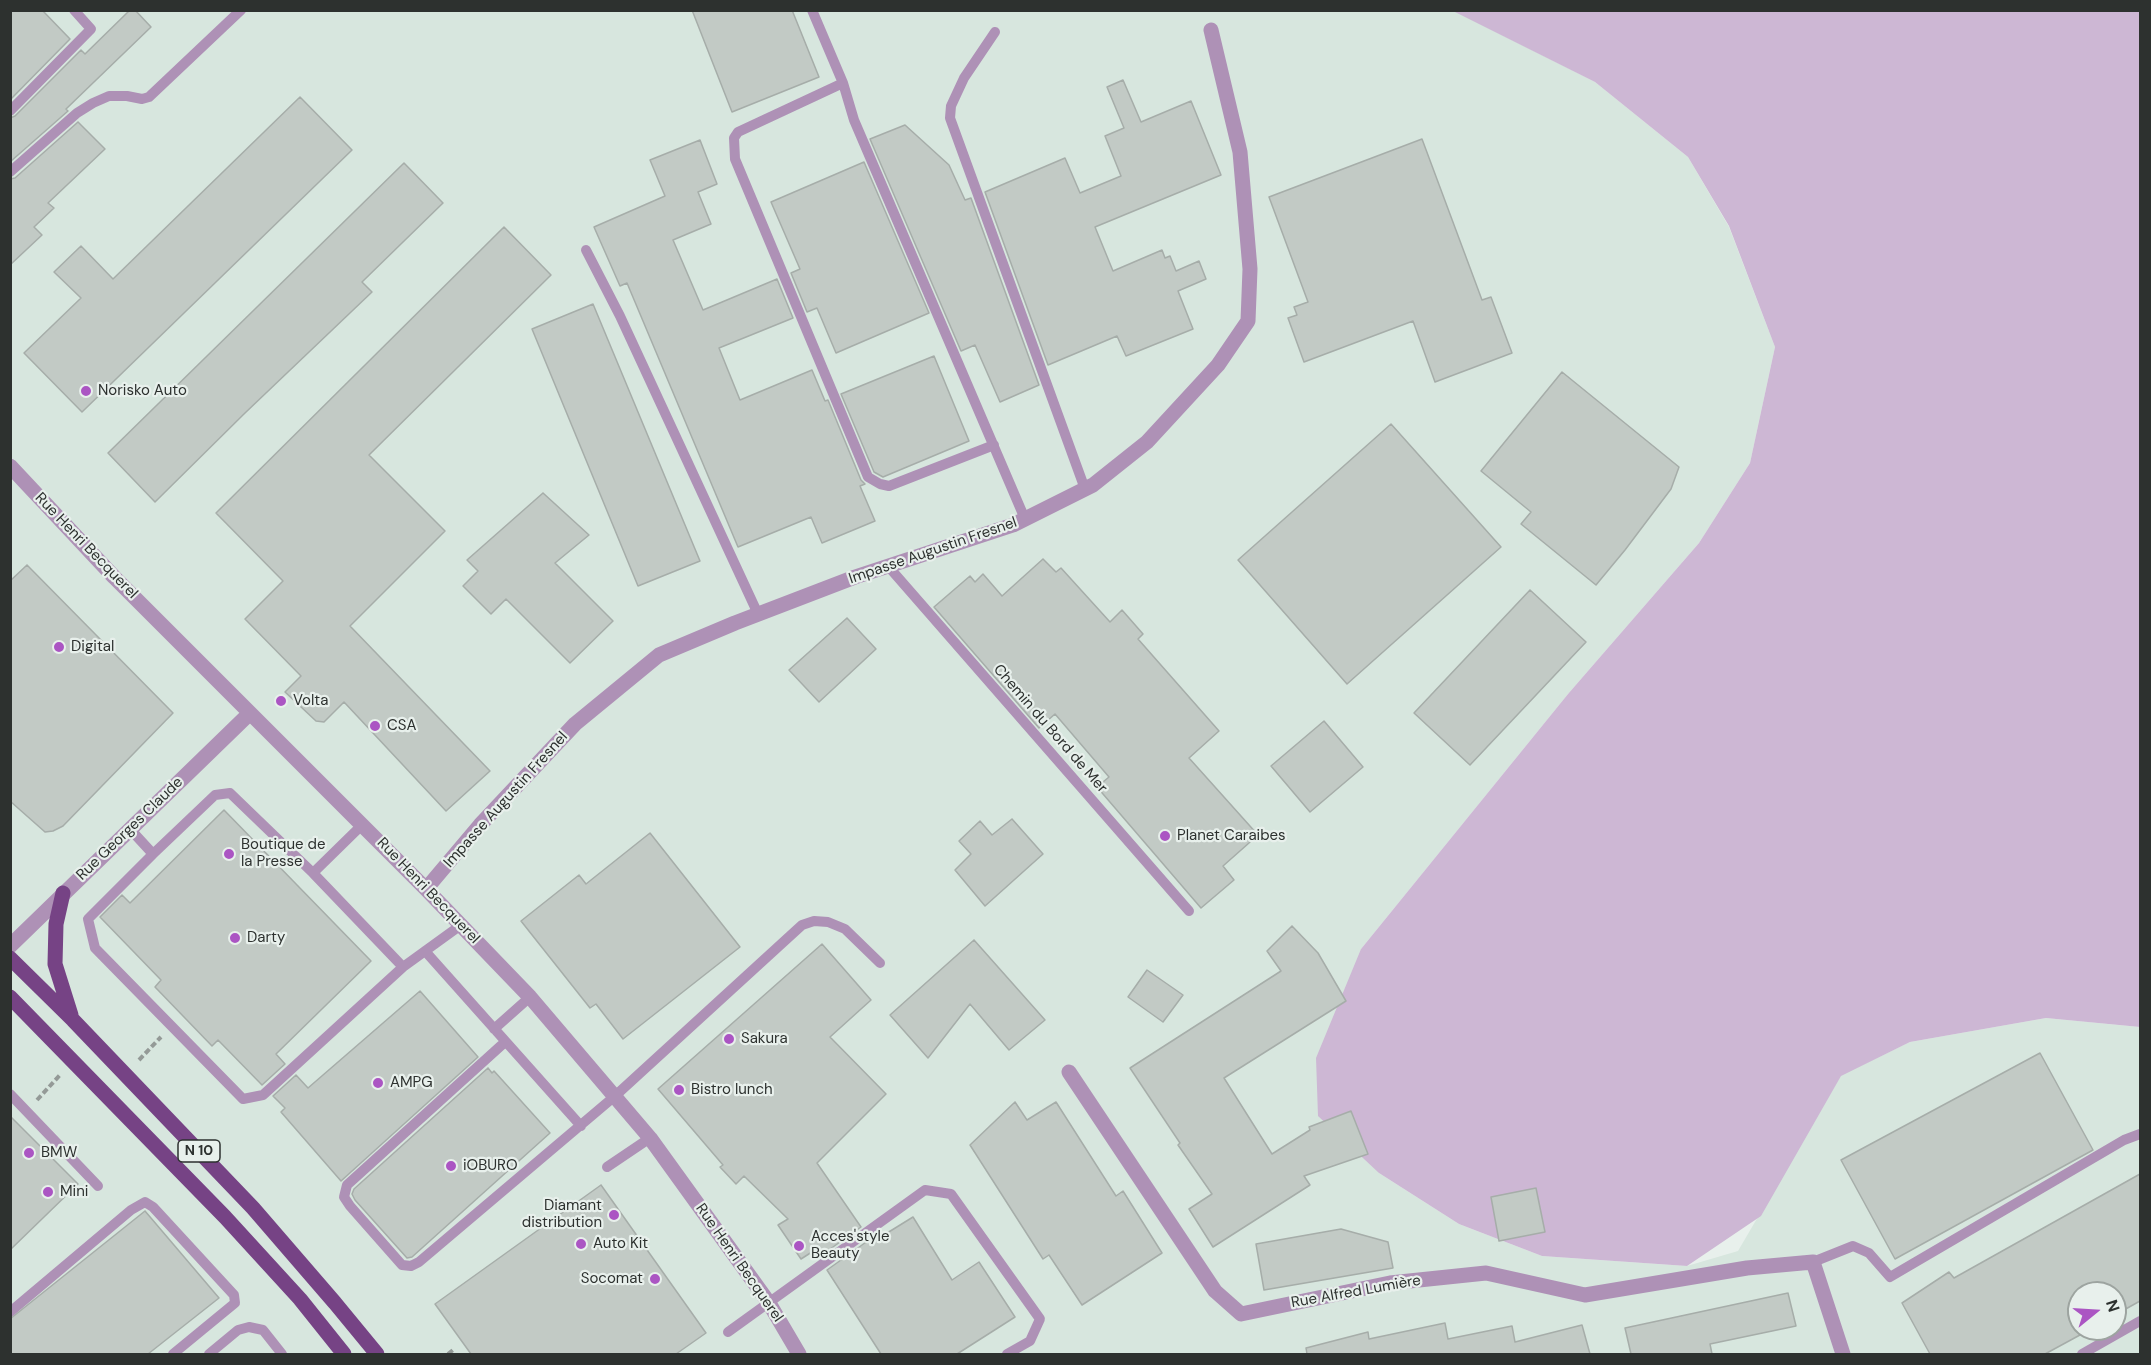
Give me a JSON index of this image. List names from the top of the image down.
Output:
{
  "streets": {
    "main road": ["N 10"],
    "street": [
      "Rue Henri Becquerel",
      "Impasse Augustin Fresnel",
      "Rue Georges Claude",
      "Rue Alfred Lumière"
    ],
    "lane": ["Chemin du Bord de Mer"]
  },
  "crossings": [
    ["Rue Henri Becquerel", "Impasse Augustin Fresnel"],
    ["Rue Henri Becquerel", "Rue Georges Claude"],
    ["Impasse Augustin Fresnel", "Chemin du Bord de Mer"]
  ],
  "places": [
    "Norisko Auto",
    "Digital",
    "Volta",
    "CSA",
    "Planet Caraibes",
    "Boutique de la Presse",
    "Darty",
    "Sakura",
    "AMPG",
    "Bistro lunch",
    "BMW",
    "iOBURO",
    "Mini",
    "Diamant distribution",
    "Auto Kit",
    "Acces'style Beauty",
    "Socomat"
  ],
  "north": "right"
}
